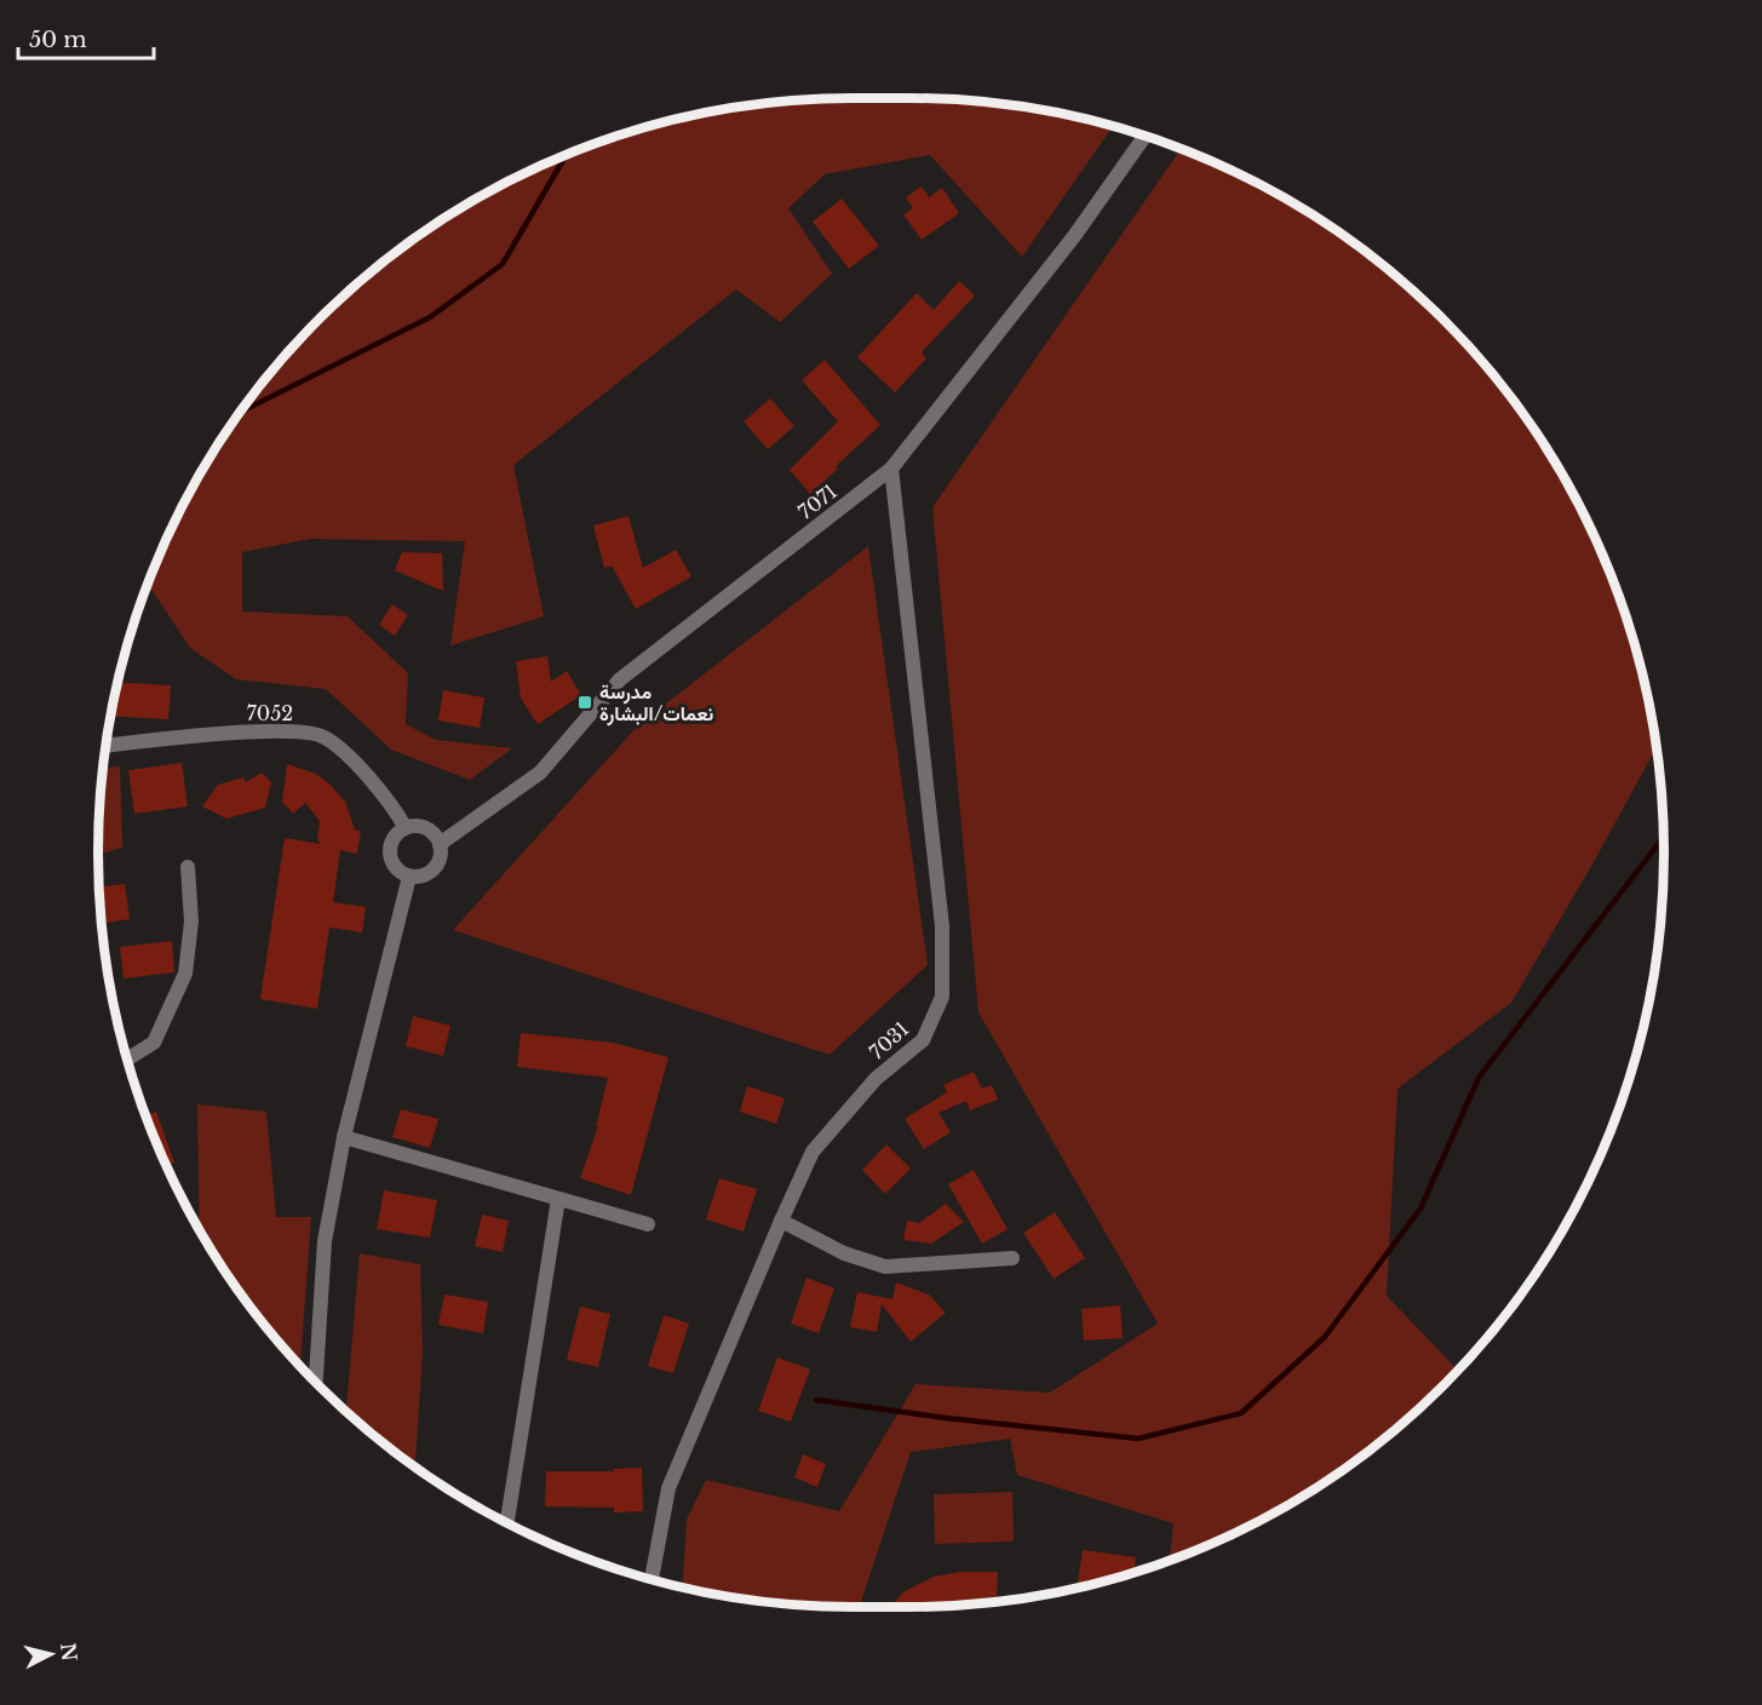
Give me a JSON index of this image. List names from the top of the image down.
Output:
{
  "streets": {
    "street": ["7071", "7052", "7031"]
  },
  "crossings": [
    ["7071", "7052"],
    ["7071", "7031"]
  ],
  "places": {
    "transit": ["مدرسة نعمات/البشارة"]
  },
  "scale_bar": "50 m",
  "north": "right"
}
